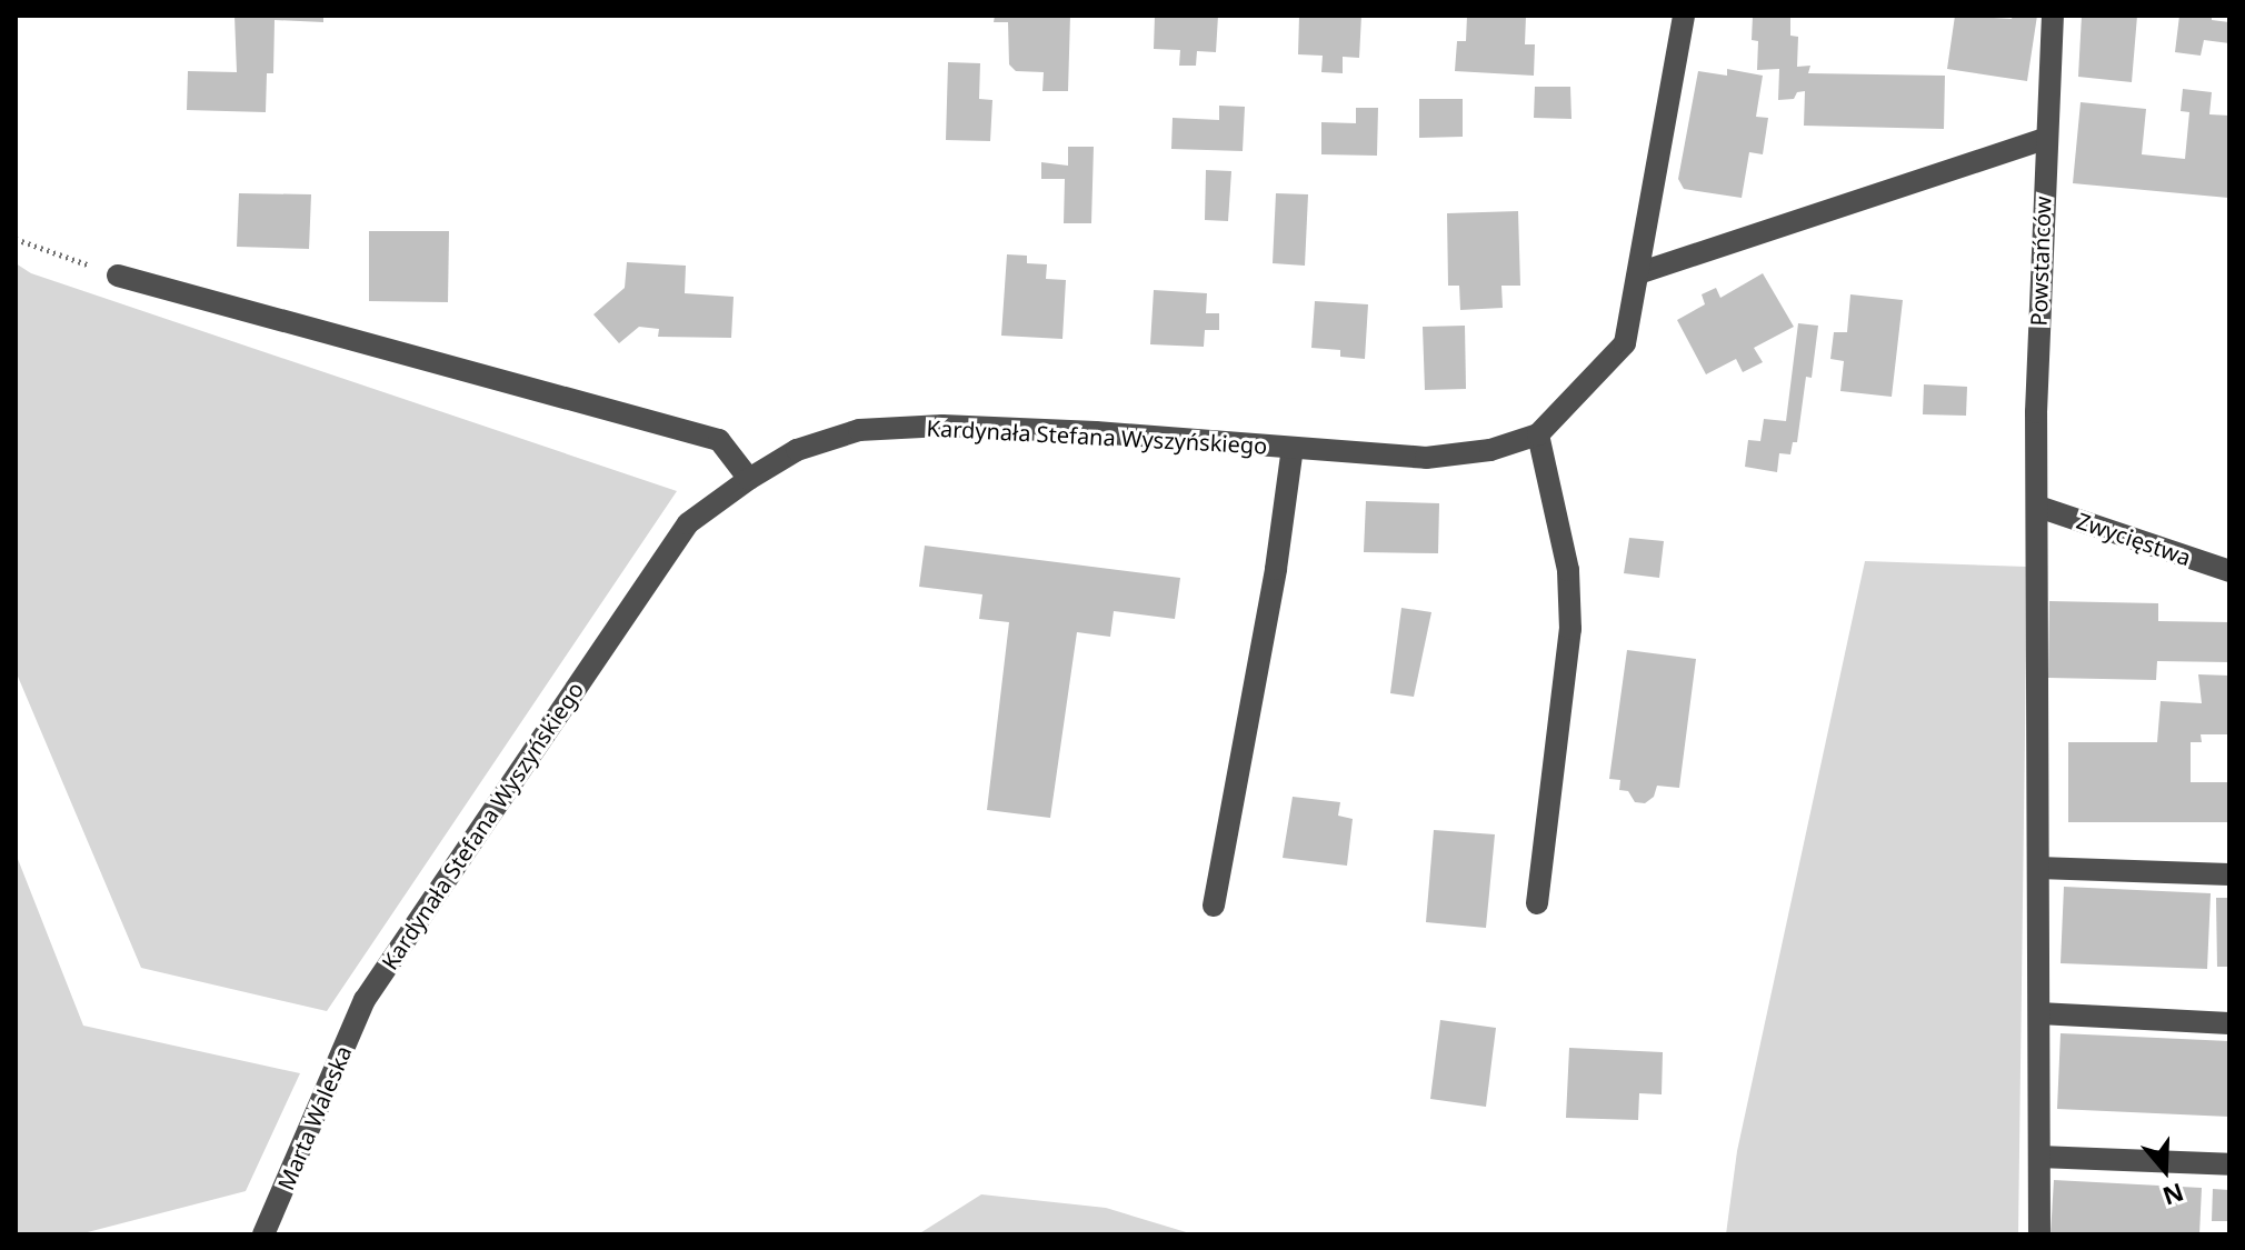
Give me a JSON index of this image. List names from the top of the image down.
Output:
{
  "streets": {
    "street": [
      "Powstańców",
      "Kardynała Stefana Wyszyńskiego",
      "Zwycięstwa",
      "Marta Waleska"
    ]
  },
  "crossings": [
    ["Powstańców", "Zwycięstwa"],
    ["Kardynała Stefana Wyszyńskiego", "Marta Waleska"]
  ],
  "north": "bottom"
}
